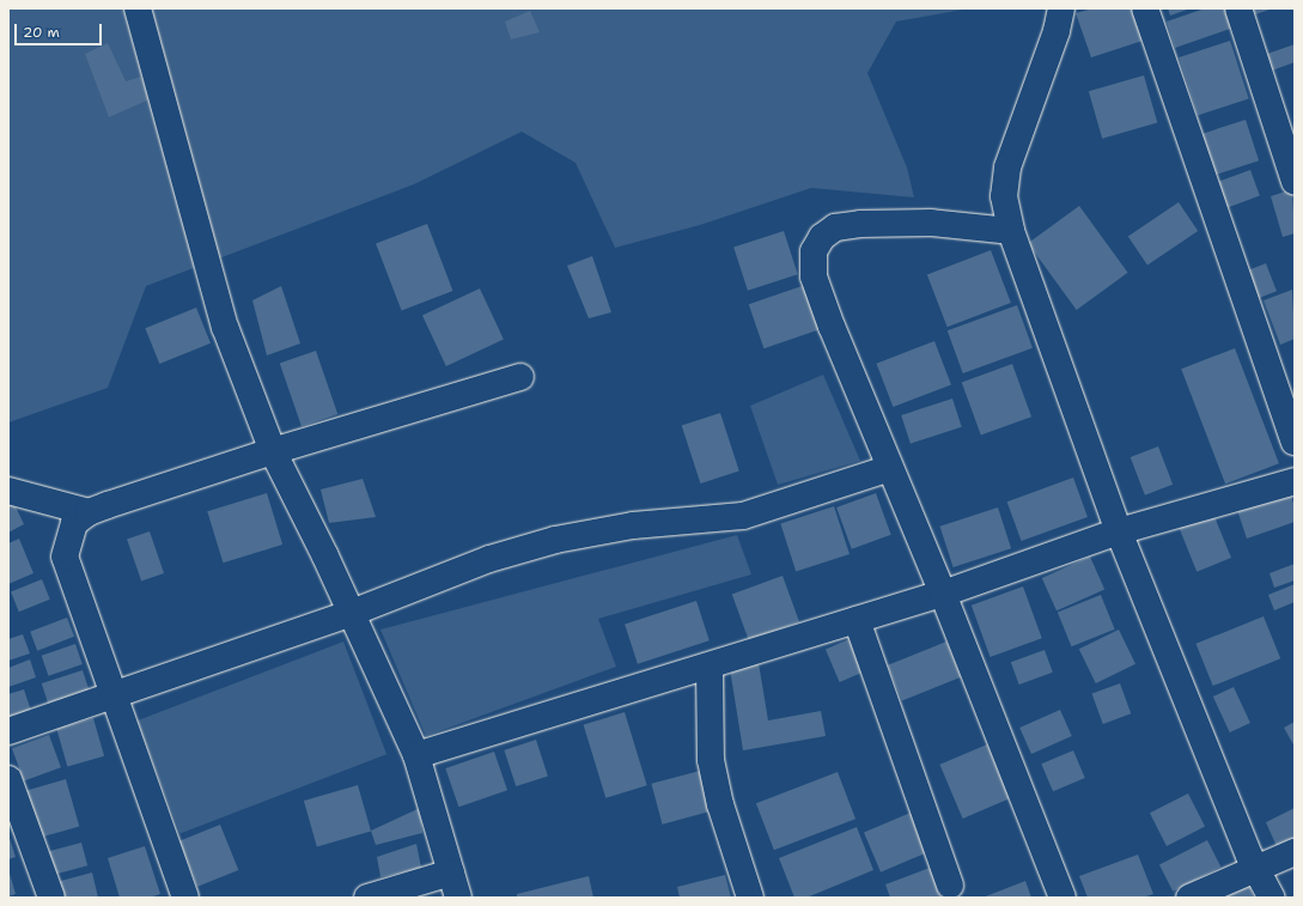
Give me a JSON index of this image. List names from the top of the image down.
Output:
{
  "scale_bar": "20 m"
}
